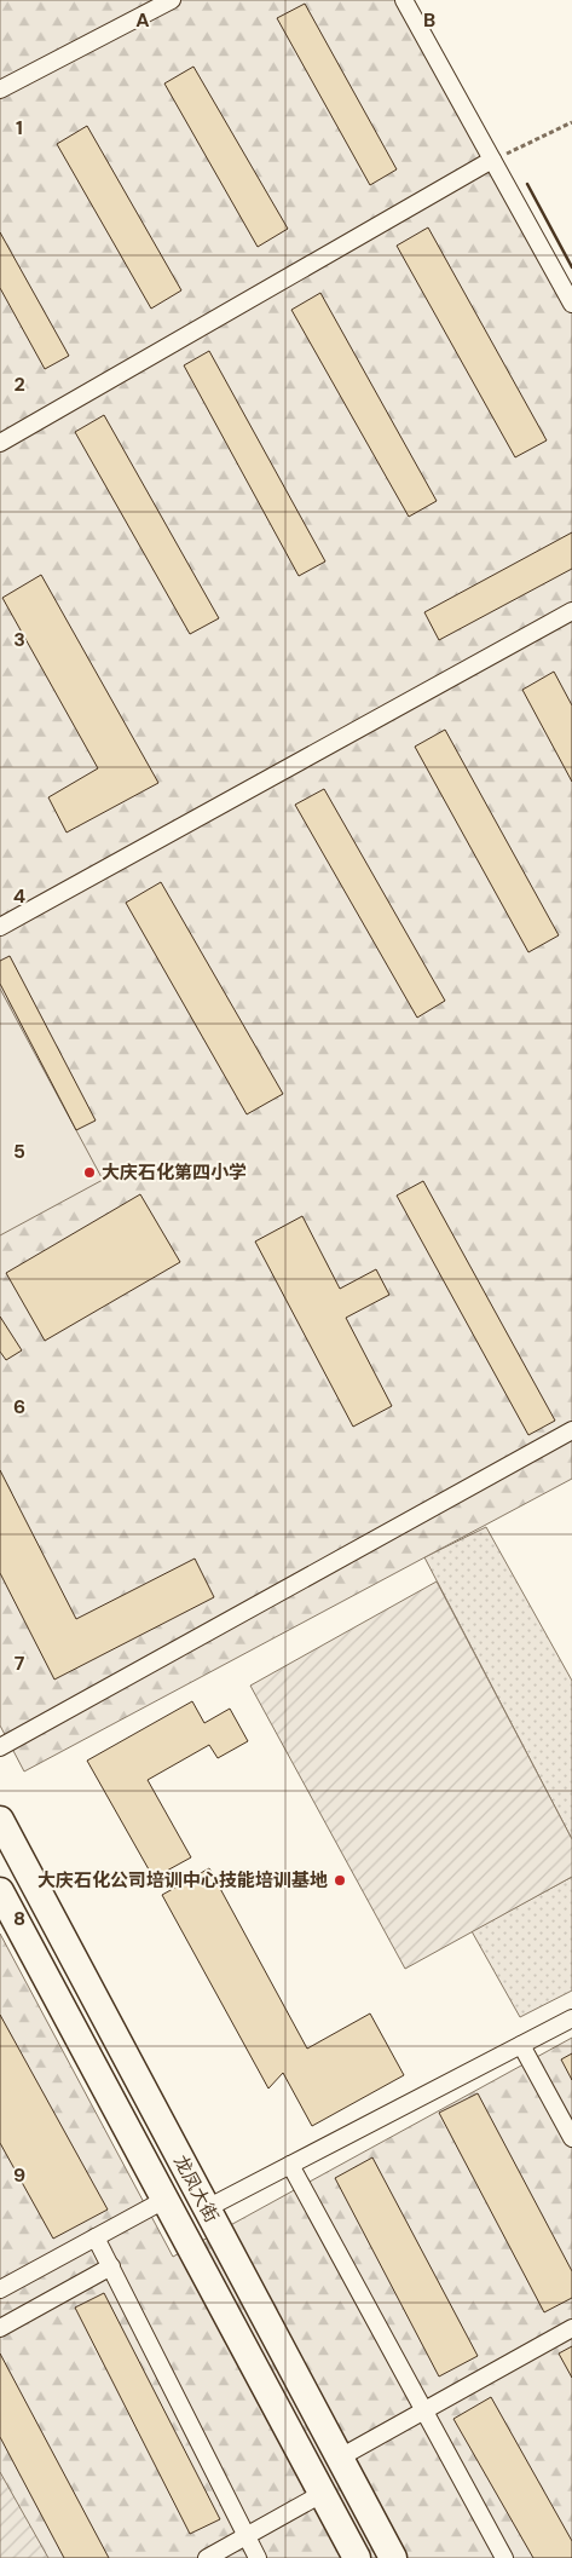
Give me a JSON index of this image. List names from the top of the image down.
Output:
{
  "streets": {
    "main road": ["龙凤大街"]
  },
  "places": ["大庆石化第四小学", "大庆石化公司培训中心技能培训基地"],
  "grid": {
    "columns": ["A", "B"],
    "rows": [
      "1",
      "2",
      "3",
      "4",
      "5",
      "6",
      "7",
      "8",
      "9"
    ]
  }
}
